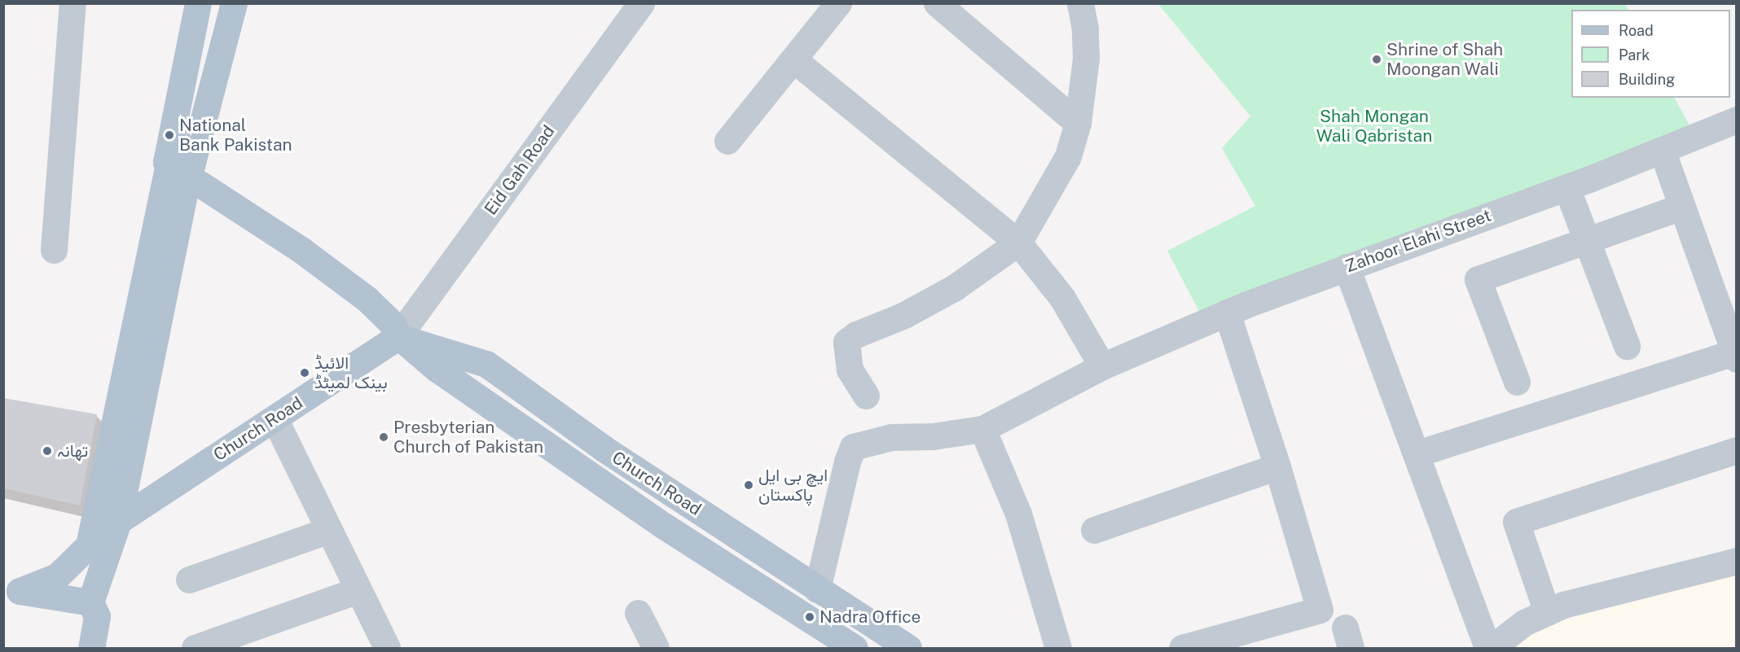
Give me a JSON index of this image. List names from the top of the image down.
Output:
{
  "streets": {
    "main road": ["Church Road"],
    "street": ["Eid Gah Road", "Zahoor Elahi Street"]
  },
  "crossings": [
    ["Eid Gah Road", "Church Road"],
    ["Zahoor Elahi Street", "Church Road"]
  ],
  "parks": ["Shah Mongan Wali Qabristan"],
  "places": [
    "Shrine of Shah Moongan Wali",
    "National Bank Pakistan",
    "الائیڈ بینک لمیٹڈ",
    "Presbyterian Church of Pakistan",
    "تھانہ",
    "ایچ بی ایل پاکستان",
    "Nadra Office"
  ],
  "legend": ["Road", "Park", "Building"]
}
